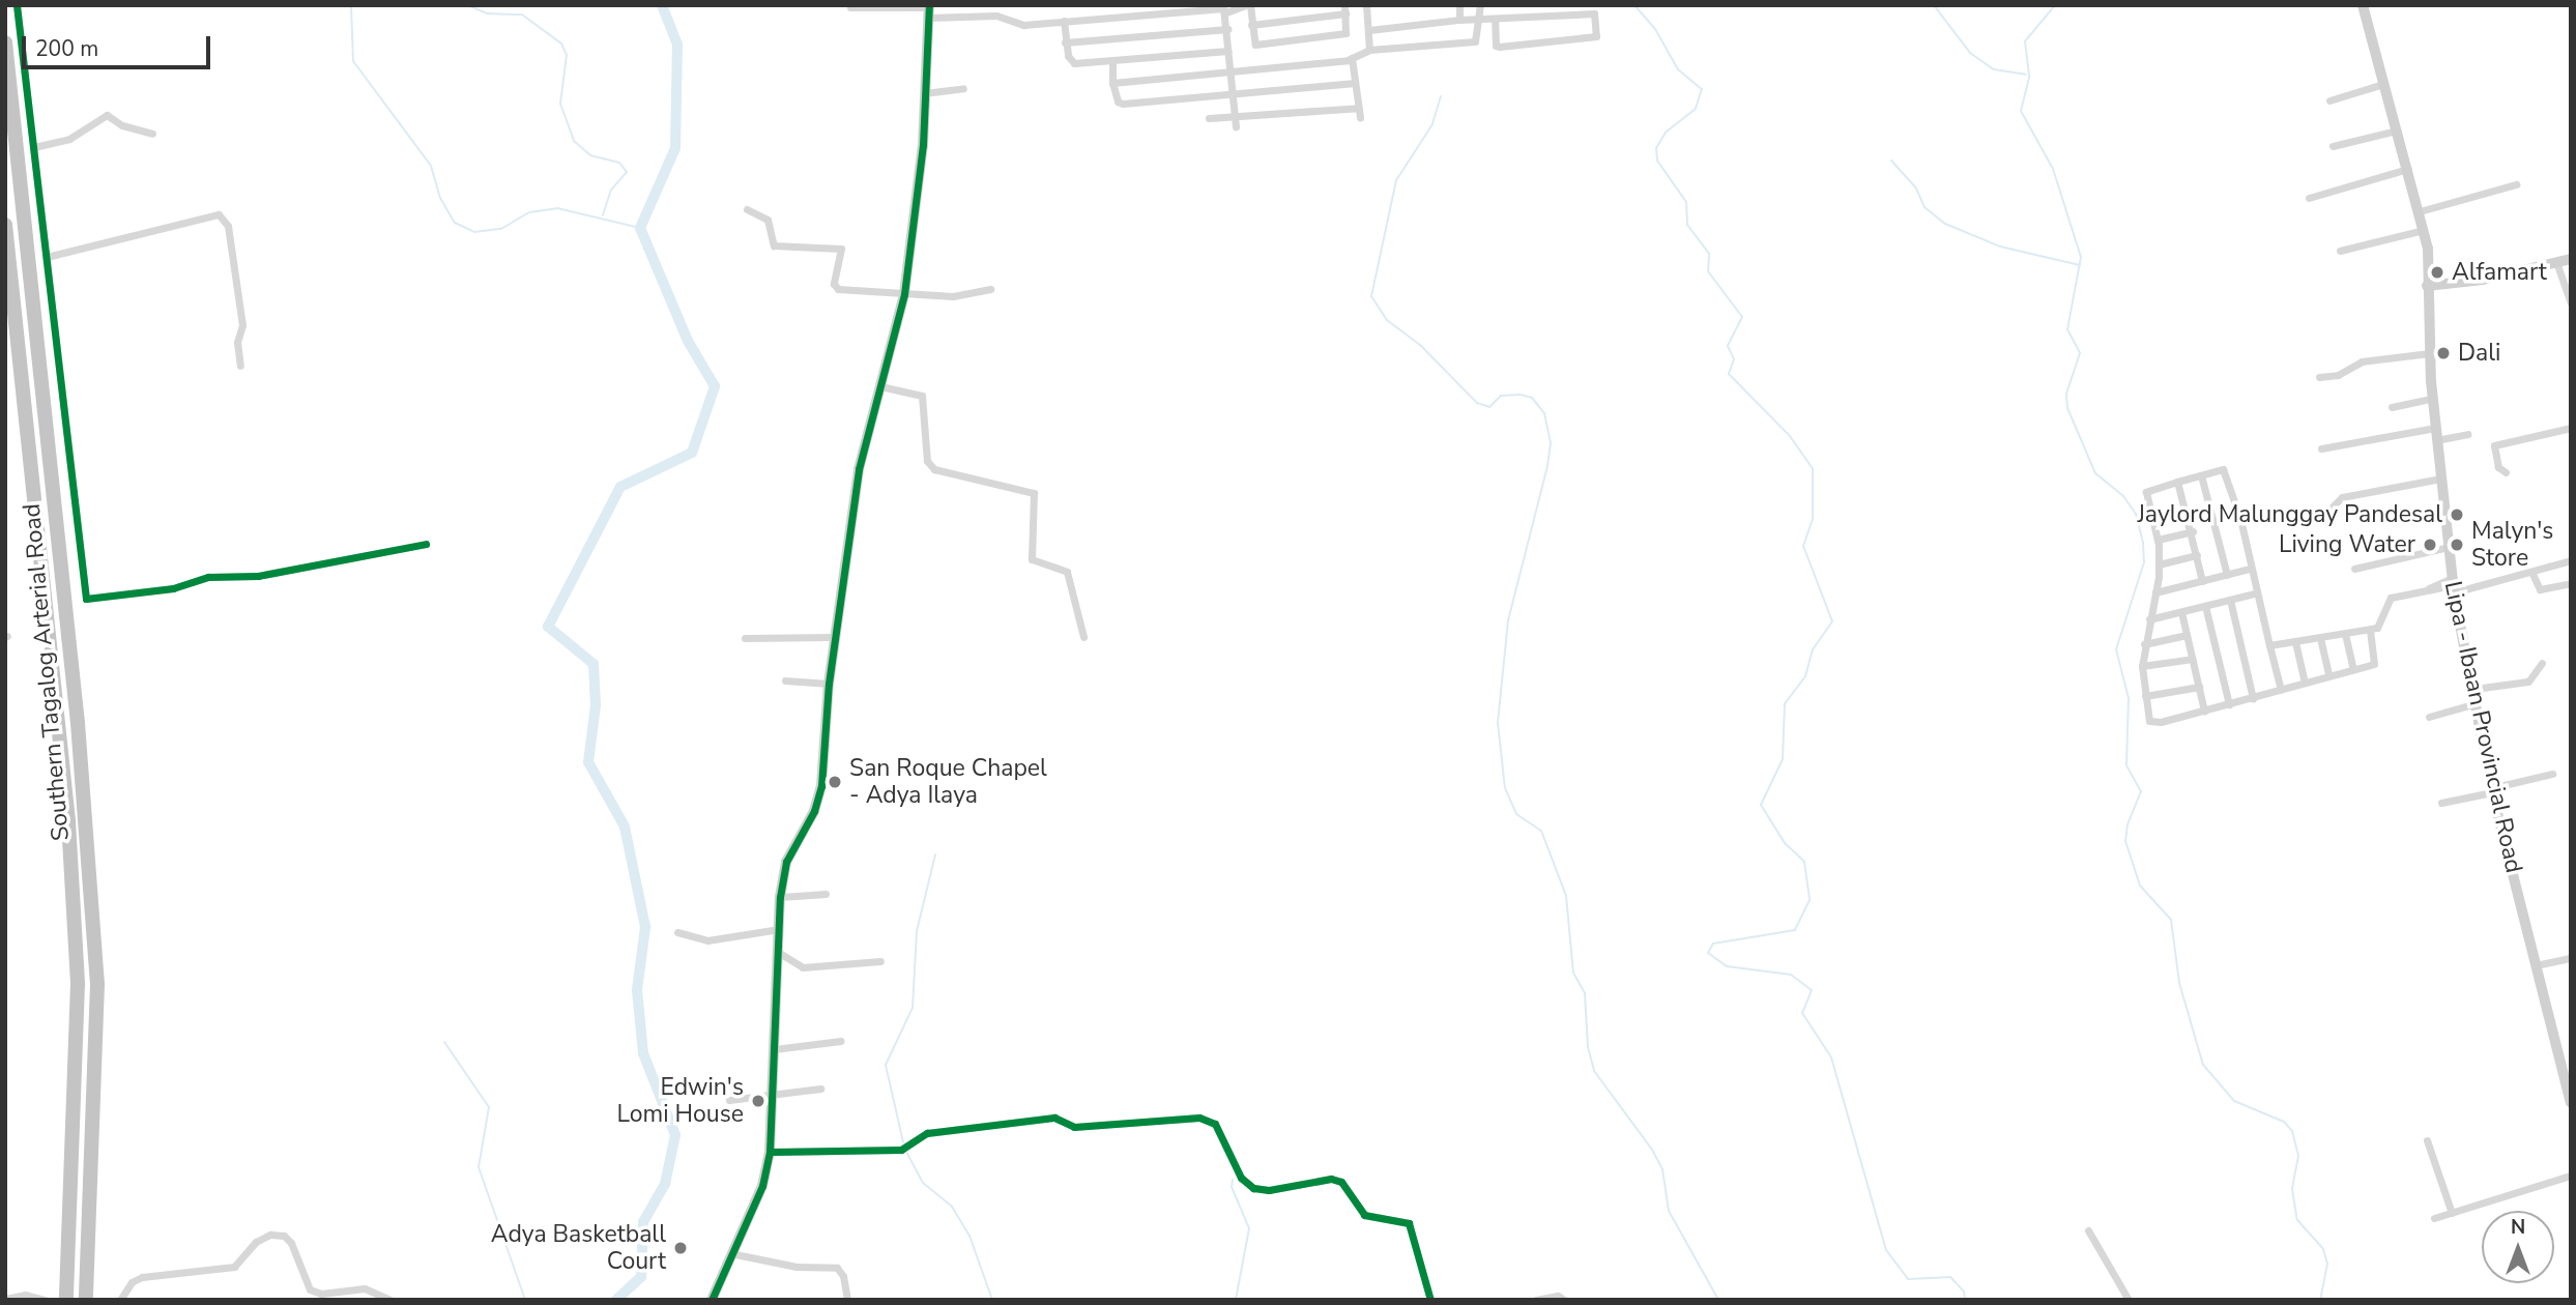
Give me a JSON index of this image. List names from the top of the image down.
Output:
{
  "streets": {
    "highway": ["Southern Tagalog Arterial Road"],
    "street": ["Lipa - Ibaan Provincial Road"]
  },
  "places": [
    "Alfamart",
    "Dali",
    "Jaylord Malunggay Pandesal",
    "Living Water",
    "Malyn's Store",
    "San Roque Chapel - Adya Ilaya",
    "Edwin's Lomi House",
    "Adya Basketball Court"
  ],
  "scale_bar": "200 m",
  "north": "top"
}
